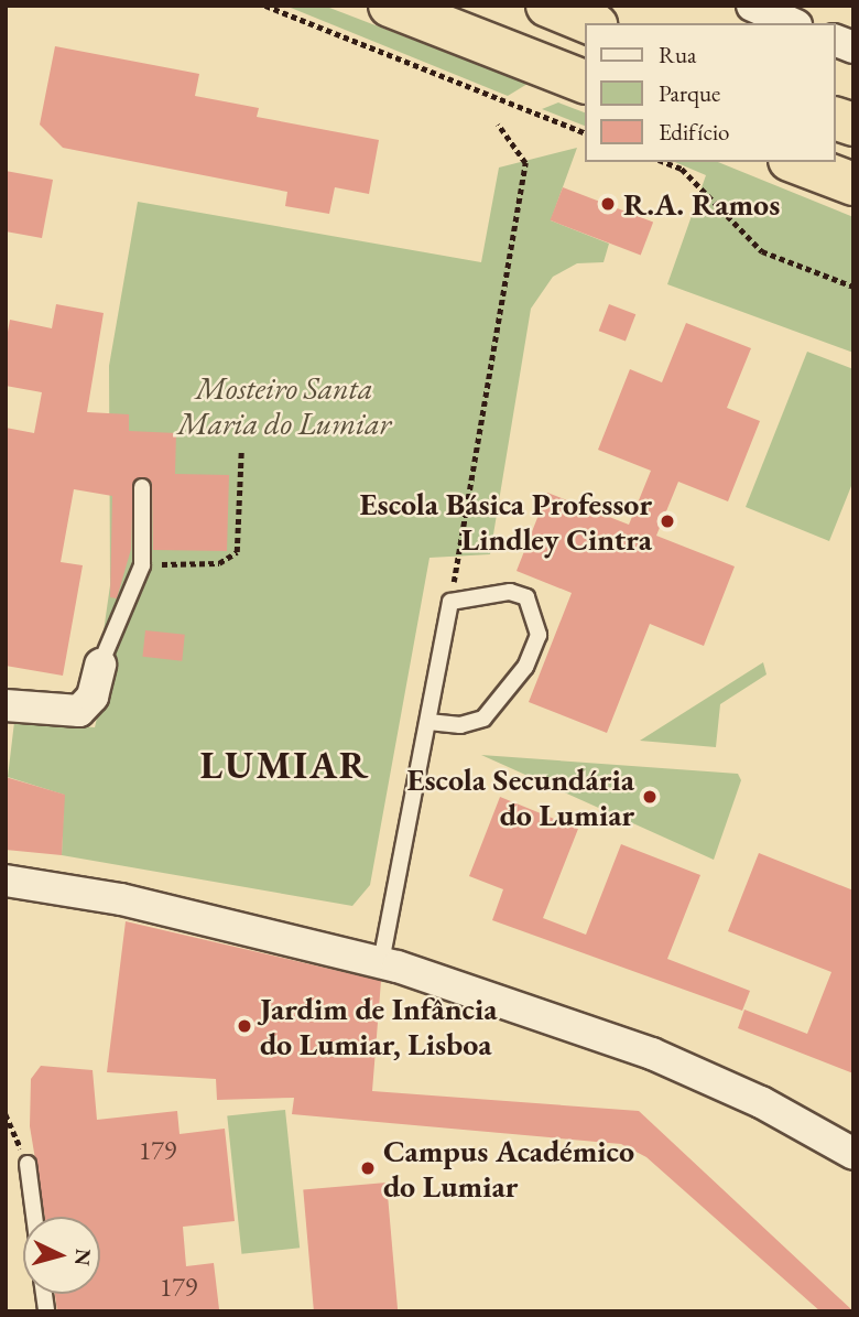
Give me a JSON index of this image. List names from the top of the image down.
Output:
{
  "districts": ["LUMIAR"],
  "parks": ["Mosteiro Santa Maria do Lumiar"],
  "places": [
    "R.A. Ramos",
    "Escola Básica Professor Lindley Cintra",
    "Escola Secundária do Lumiar",
    "Jardim de Infância do Lumiar, Lisboa",
    "Campus Académico do Lumiar"
  ],
  "house_numbers": ["179", "179"],
  "legend": ["Rua", "Parque", "Edifício"],
  "north": "right"
}
